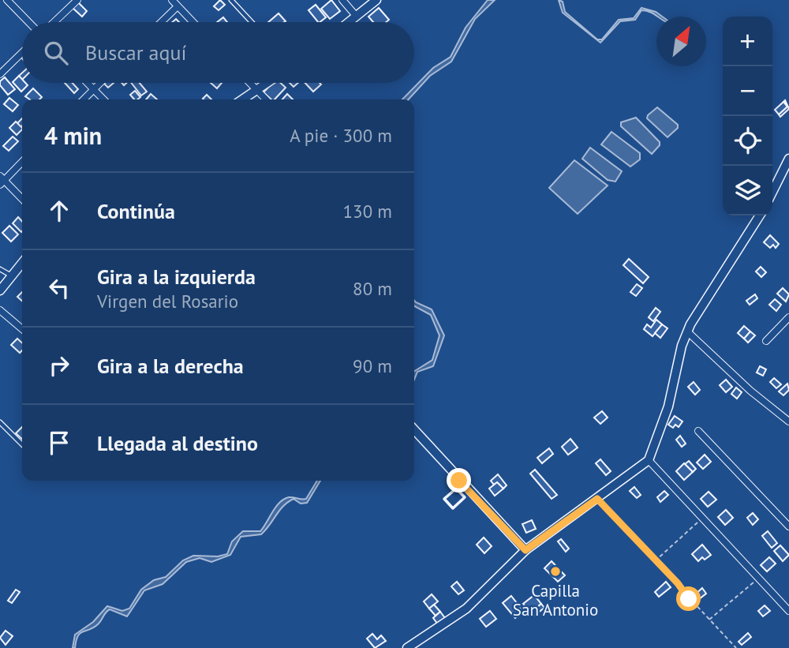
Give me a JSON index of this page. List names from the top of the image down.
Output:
{
  "places": ["Capilla San Antonio"],
  "north": "top right",
  "page": {
    "map_buttons": ["+", "−"],
    "search": "Buscar aquí",
    "heading": ["4 min", "A pie · 300 m"],
    "list": [
      ["Continúa", "130 m"],
      ["Gira a la izquierda", "Virgen del Rosario", "80 m"],
      ["Gira a la derecha", "90 m"],
      "Llegada al destino"
    ]
  }
}
